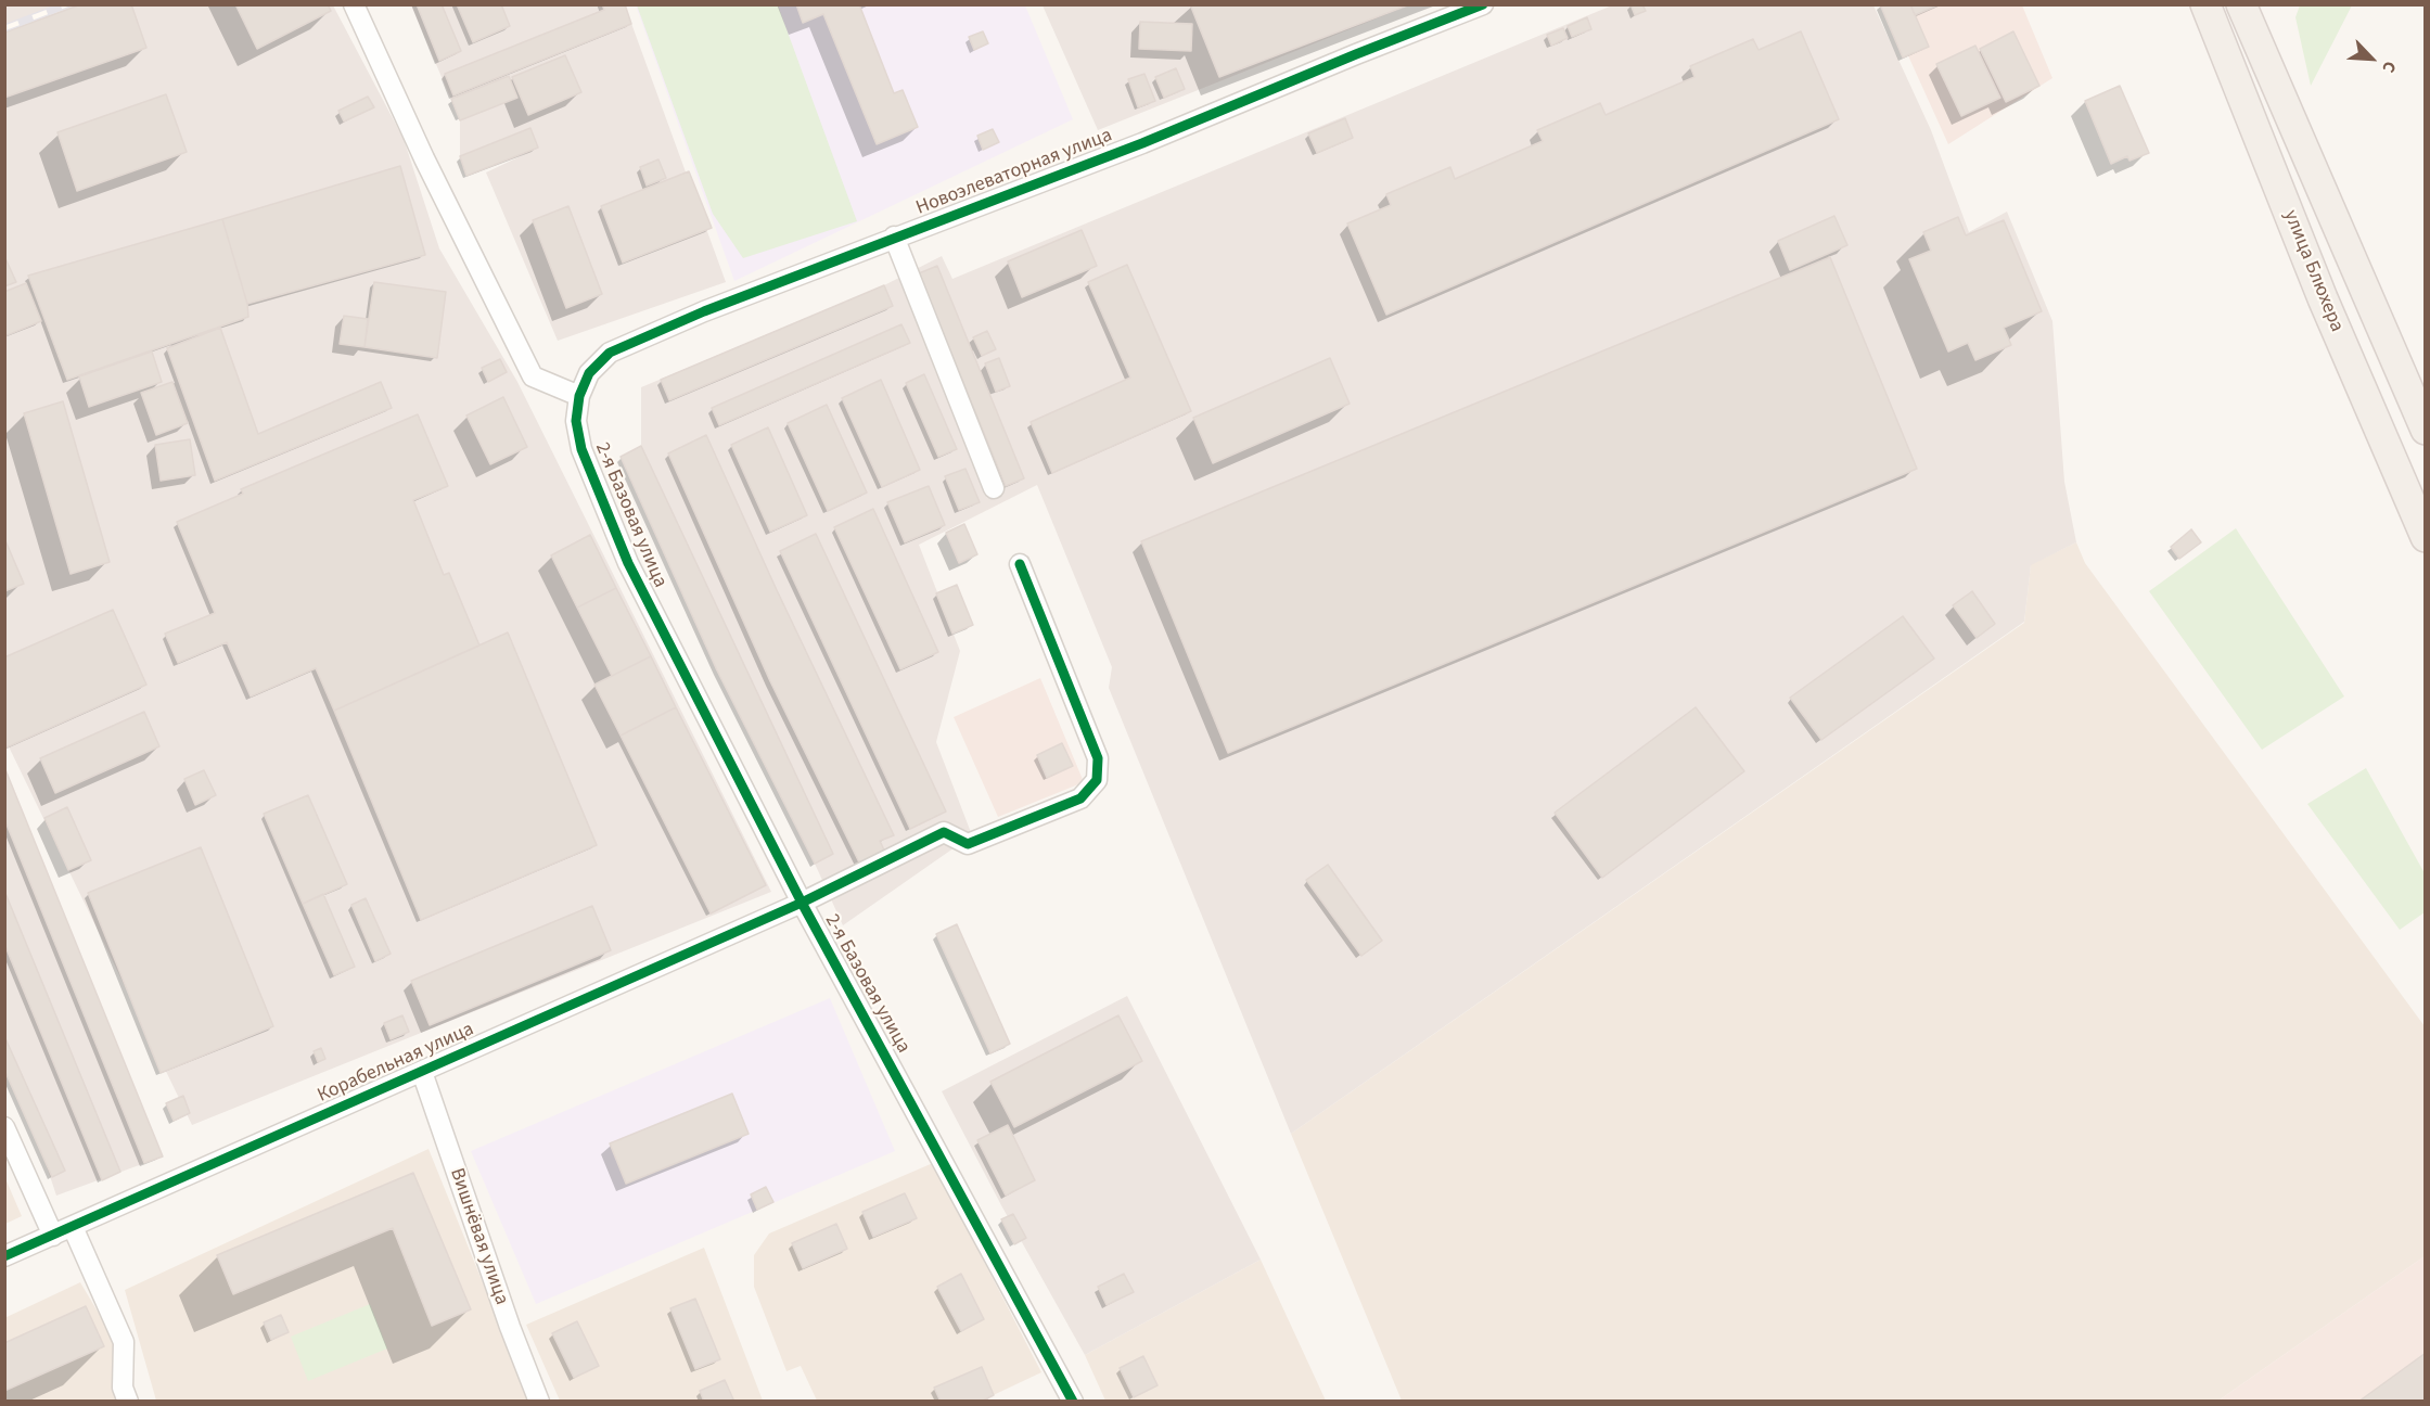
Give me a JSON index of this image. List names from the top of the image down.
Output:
{
  "streets": {
    "main road": ["улица Блюхера"],
    "street": [
      "Новоэлеваторная улица",
      "2-я Базовая улица",
      "Корабельная улица",
      "Вишнёвая улица"
    ]
  },
  "crossings": [
    ["Новоэлеваторная улица", "2-я Базовая улица"],
    ["2-я Базовая улица", "Корабельная улица"],
    ["Корабельная улица", "Вишнёвая улица"]
  ],
  "north": "bottom right"
}
